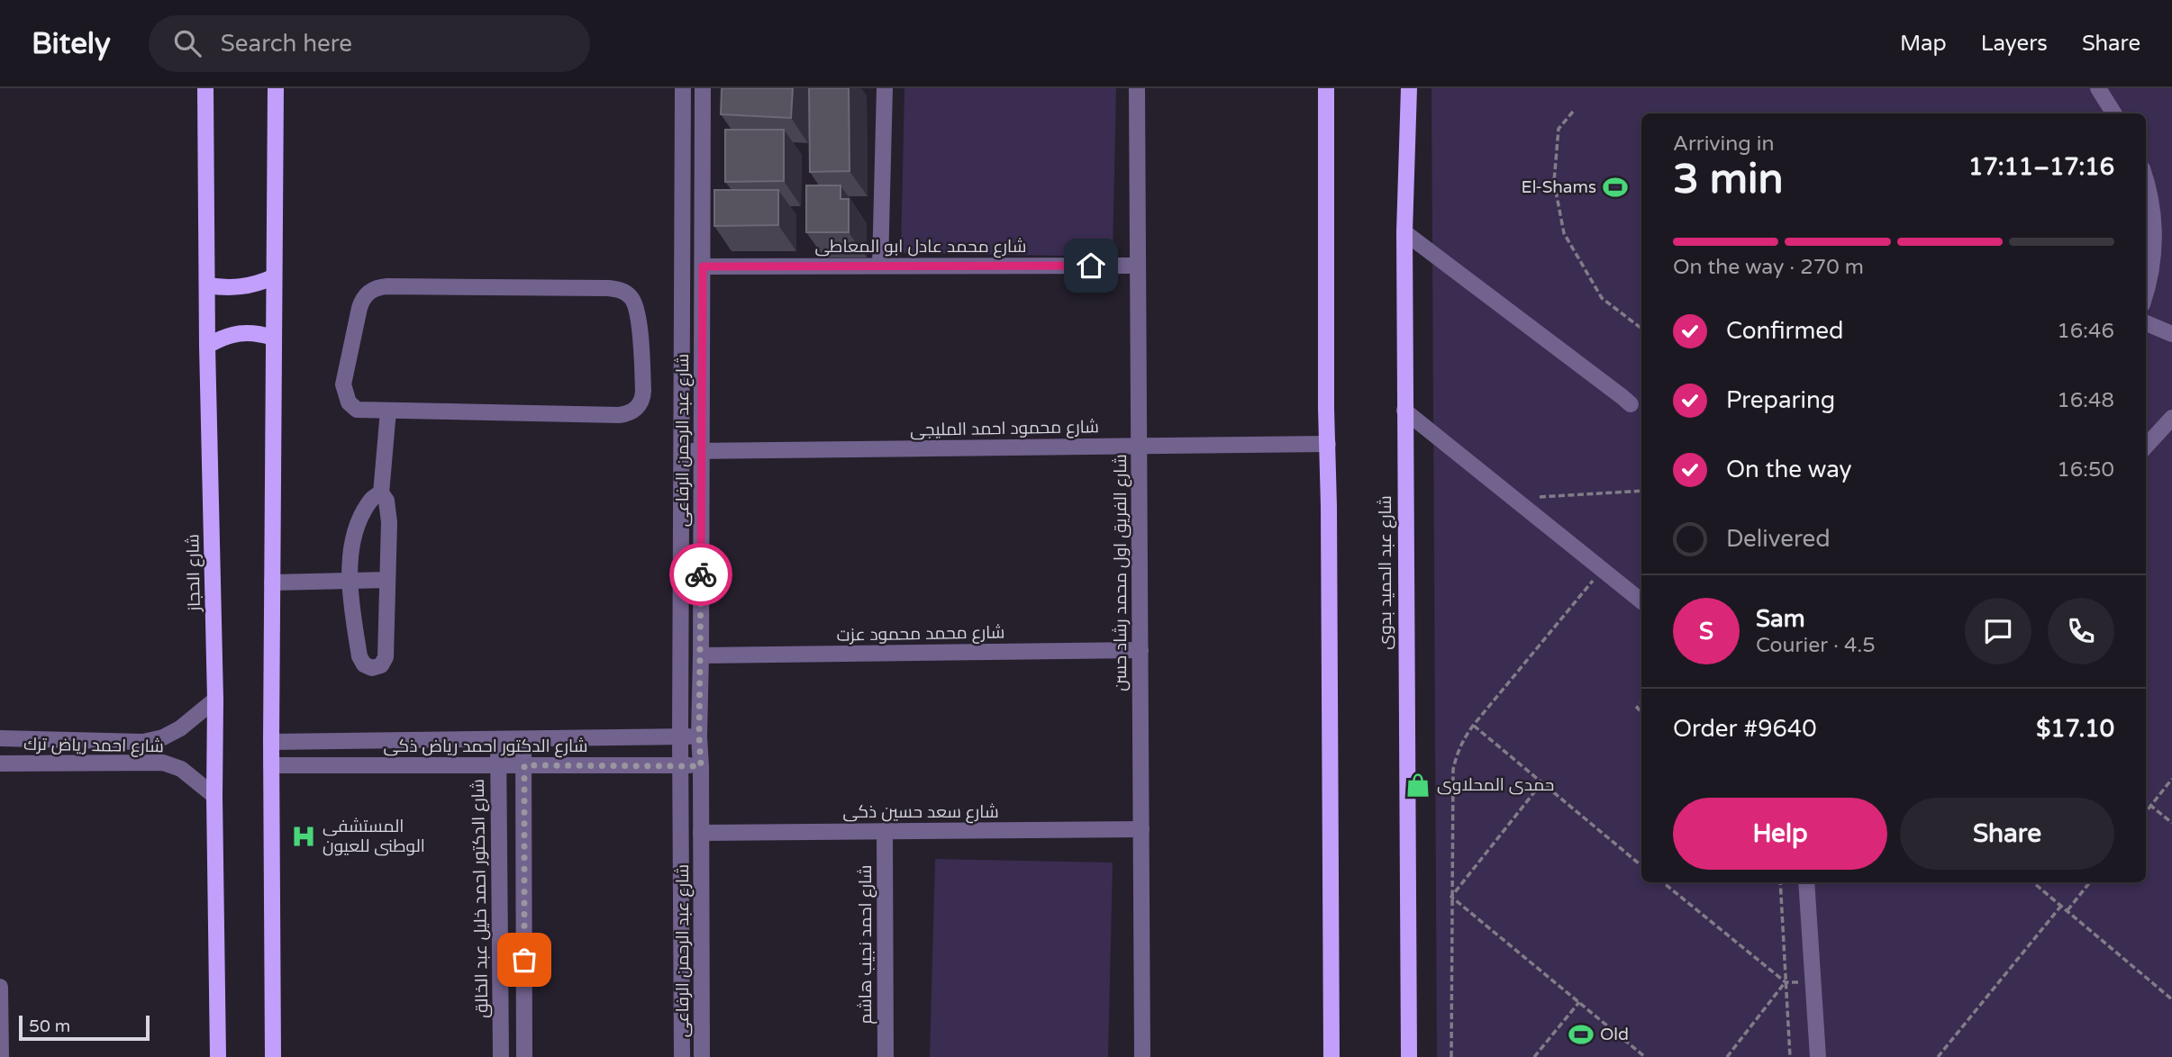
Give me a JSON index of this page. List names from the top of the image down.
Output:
{
  "streets": {
    "main road": ["شارع الحجاز", "شارع عبد الحميد بدوى"],
    "street": [
      "شارع محمد عادل ابو المعاطى",
      "شارع محمود احمد المليجى",
      "شارع عبد الرحمن الرفاعى",
      "شارع الفريق اول محمد رشاد حسن",
      "شارع محمد محمود عزت",
      "شارع احمد رياض ترك",
      "شارع الدكتور احمد رياض ذكى",
      "شارع سعد حسين ذكى",
      "شارع الدكتور احمد خليل عبد الخالق",
      "شارع احمد نجيب هاشم"
    ]
  },
  "crossings": [
    ["شارع محمد عادل ابو المعاطى", "شارع عبد الرحمن الرفاعى"],
    ["شارع محمد عادل ابو المعاطى", "شارع الفريق اول محمد رشاد حسن"],
    ["شارع محمود احمد المليجى", "شارع عبد الرحمن الرفاعى"],
    ["شارع محمود احمد المليجى", "شارع الفريق اول محمد رشاد حسن"],
    ["شارع عبد الرحمن الرفاعى", "شارع محمد محمود عزت"],
    ["شارع عبد الرحمن الرفاعى", "شارع الدكتور احمد رياض ذكى"],
    ["شارع عبد الرحمن الرفاعى", "شارع سعد حسين ذكى"],
    ["شارع الحجاز", "شارع احمد رياض ترك"],
    ["شارع الفريق اول محمد رشاد حسن", "شارع محمد محمود عزت"],
    ["شارع الفريق اول محمد رشاد حسن", "شارع سعد حسين ذكى"],
    ["شارع الدكتور احمد رياض ذكى", "شارع الدكتور احمد خليل عبد الخالق"],
    ["شارع سعد حسين ذكى", "شارع احمد نجيب هاشم"]
  ],
  "places": {
    "sports": ["El-Shams", "Old"],
    "shop": ["حمدى المحلاوى"],
    "hospital": ["المستشفى الوطنى للعيون"]
  },
  "scale_bar": "50 m",
  "page": {
    "header": "Bitely",
    "search": "Search here",
    "nav": ["Map", "Layers", "Share"],
    "heading": ["3 min", "Arriving in", "17:11–17:16"],
    "panel": [
      "Sam",
      "Courier · 4.5",
      "Order #9640",
      "$17.10"
    ],
    "bar": "On the way · 270 m",
    "list": [
      ["Confirmed", "16:46"],
      ["Preparing", "16:48"],
      ["On the way", "16:50"],
      "Delivered"
    ],
    "round": "S",
    "buttons": ["Help", "Share"],
    "scale": "50 m"
  }
}
